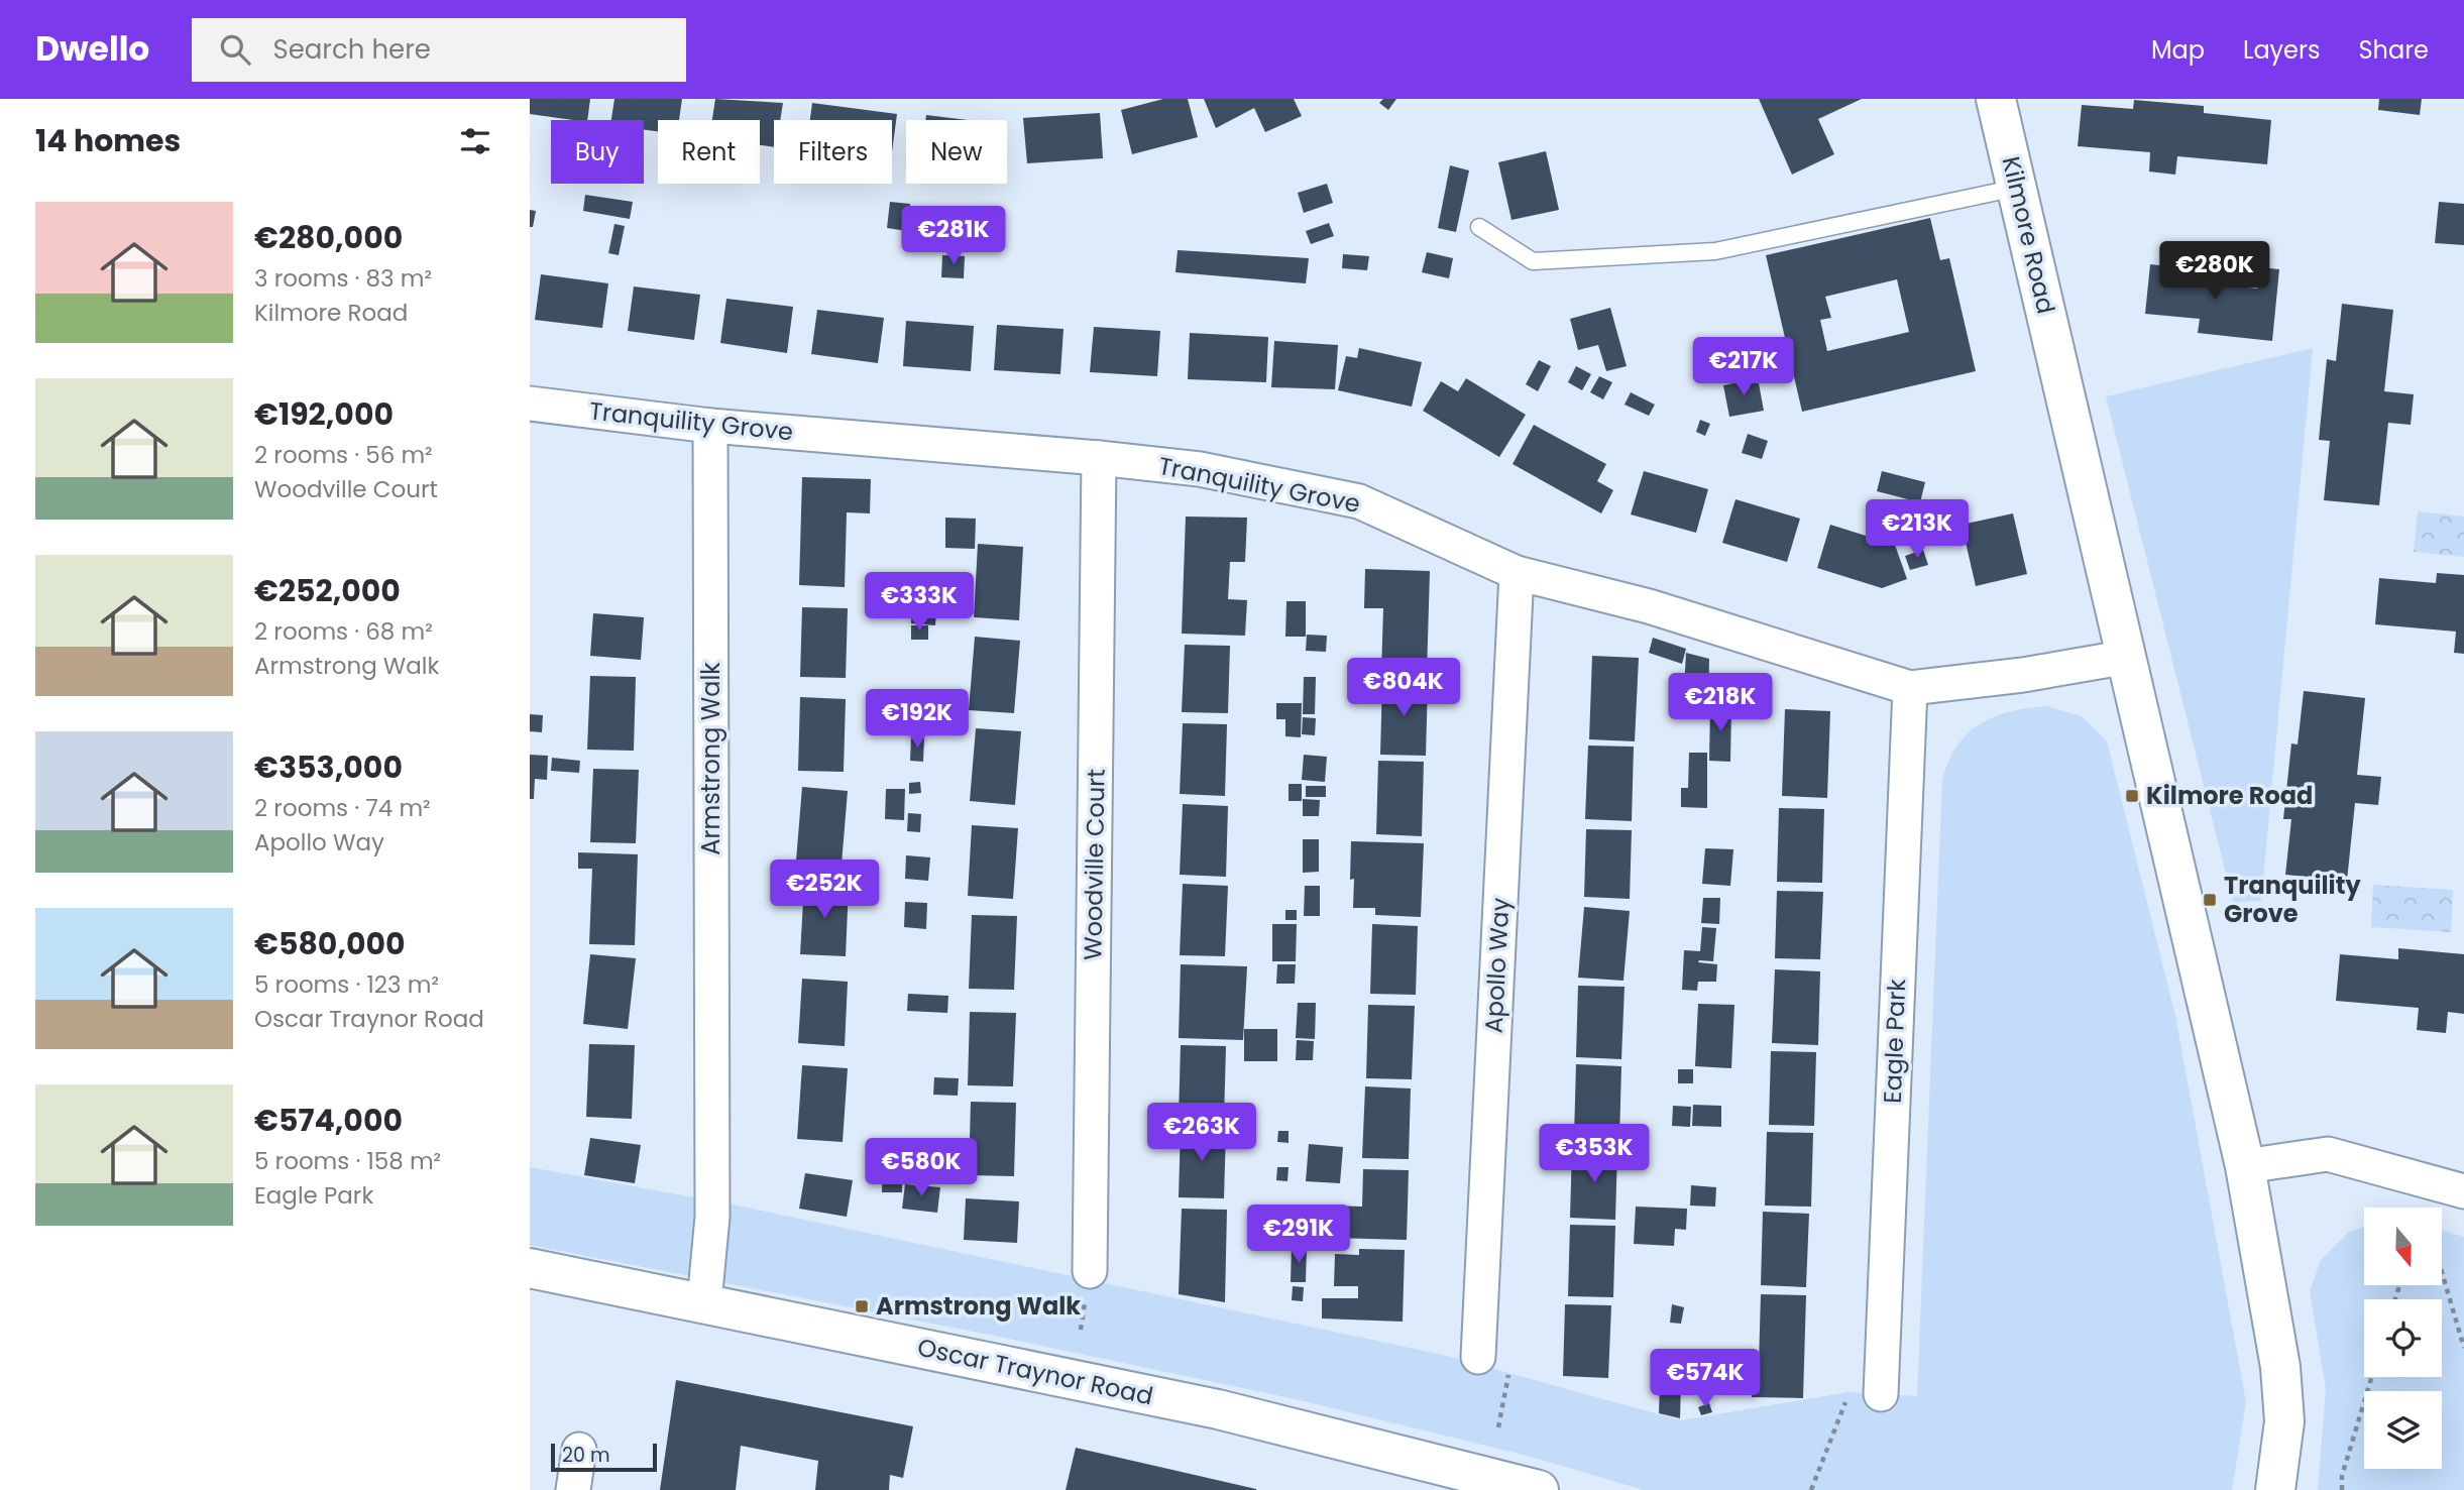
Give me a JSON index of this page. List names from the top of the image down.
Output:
{
  "streets": {
    "street": [
      "Kilmore Road",
      "Tranquility Grove",
      "Armstrong Walk",
      "Woodville Court",
      "Apollo Way",
      "Eagle Park",
      "Oscar Traynor Road"
    ]
  },
  "crossings": [
    ["Kilmore Road", "Tranquility Grove"],
    ["Tranquility Grove", "Armstrong Walk"],
    ["Tranquility Grove", "Woodville Court"],
    ["Tranquility Grove", "Apollo Way"],
    ["Tranquility Grove", "Eagle Park"],
    ["Armstrong Walk", "Oscar Traynor Road"]
  ],
  "places": {
    "transit": ["Kilmore Road", "Tranquility Grove", "Armstrong Walk"]
  },
  "scale_bar": "20 m",
  "north": "bottom",
  "page": {
    "header": "Dwello",
    "search": "Search here",
    "nav": ["Map", "Layers", "Share"],
    "heading": "14 homes",
    "chip": [
      "Buy",
      "Rent",
      "Filters",
      "New"
    ],
    "list": [
      {
        "name": "€280,000",
        "note": "3 rooms · 83 m² · Kilmore Road"
      },
      {
        "name": "€192,000",
        "note": "2 rooms · 56 m² · Woodville Court"
      },
      {
        "name": "€252,000",
        "note": "2 rooms · 68 m² · Armstrong Walk"
      },
      {
        "name": "€353,000",
        "note": "2 rooms · 74 m² · Apollo Way"
      },
      {
        "name": "€580,000",
        "note": "5 rooms · 123 m² · Oscar Traynor Road"
      },
      {
        "name": "€574,000",
        "note": "5 rooms · 158 m² · Eagle Park"
      }
    ],
    "price": [
      "€281K",
      "€280K",
      "€217K",
      "€213K",
      "€333K",
      "€804K",
      "€218K",
      "€192K",
      "€252K",
      "€263K",
      "€353K",
      "€580K",
      "€291K",
      "€574K"
    ],
    "scale": "20 m"
  }
}
